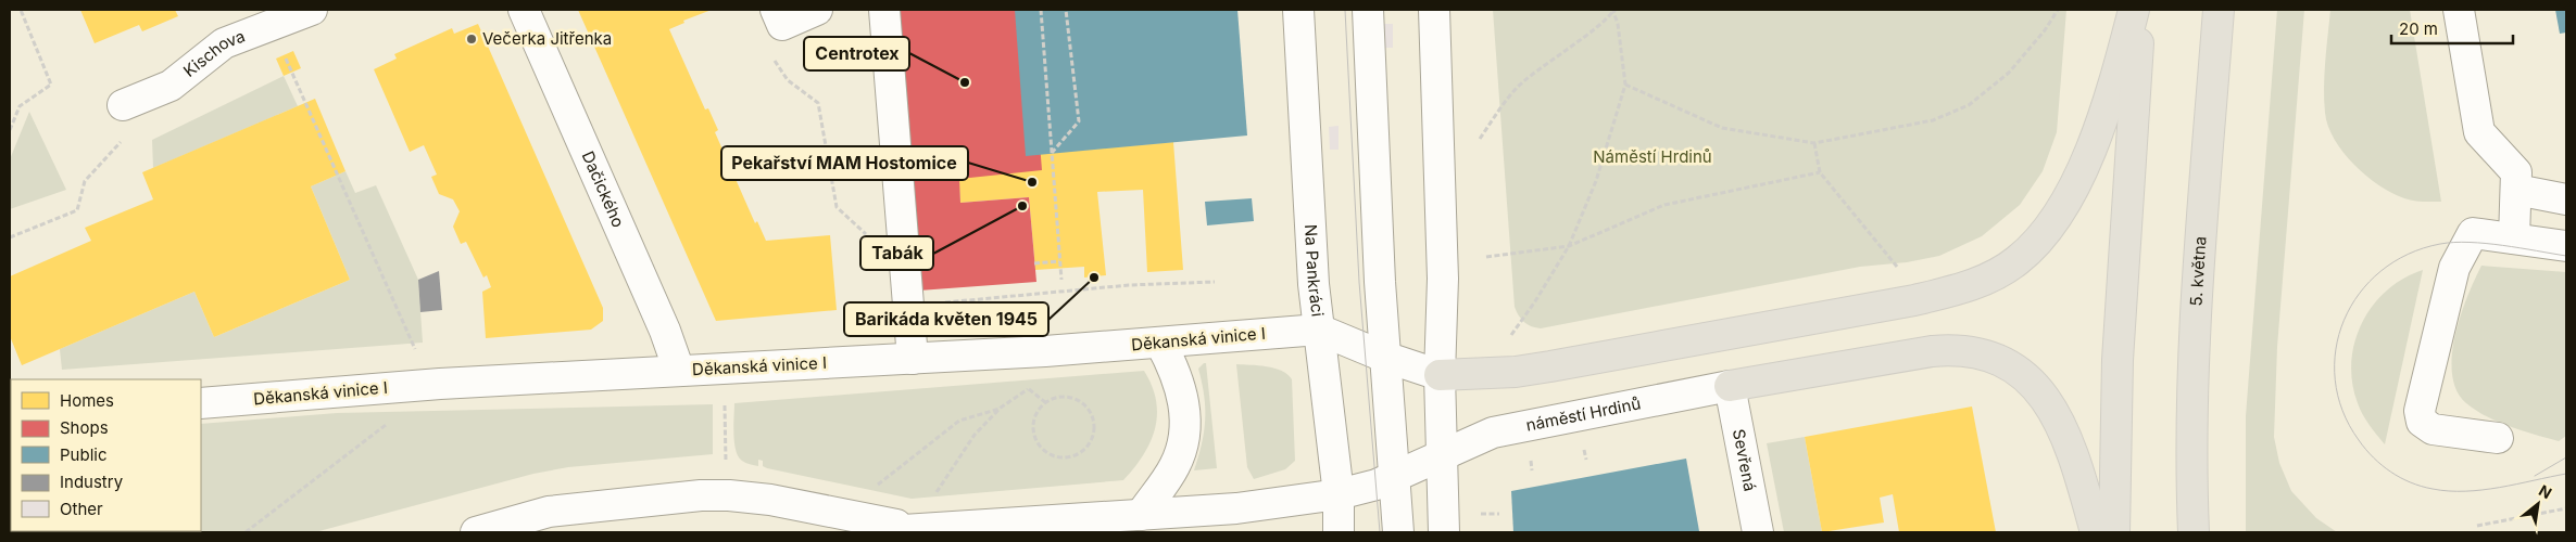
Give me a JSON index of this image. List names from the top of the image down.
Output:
{
  "streets": {
    "main road": ["5. května"],
    "street": [
      "Kischova",
      "Dačického",
      "Na Pankráci",
      "Děkanská vinice Ⅰ",
      "náměstí Hrdinů",
      "Sevřená"
    ]
  },
  "crossings": [
    ["Dačického", "Děkanská vinice Ⅰ"],
    ["Na Pankráci", "Děkanská vinice Ⅰ"],
    ["Na Pankráci", "náměstí Hrdinů"],
    ["náměstí Hrdinů", "Sevřená"]
  ],
  "parks": ["Náměstí Hrdinů"],
  "places": [
    "Večerka Jitřenka",
    "Centrotex",
    "Pekařství MAM Hostomice",
    "Tabák",
    "Barikáda květen 1945"
  ],
  "legend": [
    "Homes",
    "Shops",
    "Public",
    "Industry",
    "Other"
  ],
  "scale_bar": "20 m",
  "north": "top right"
}
